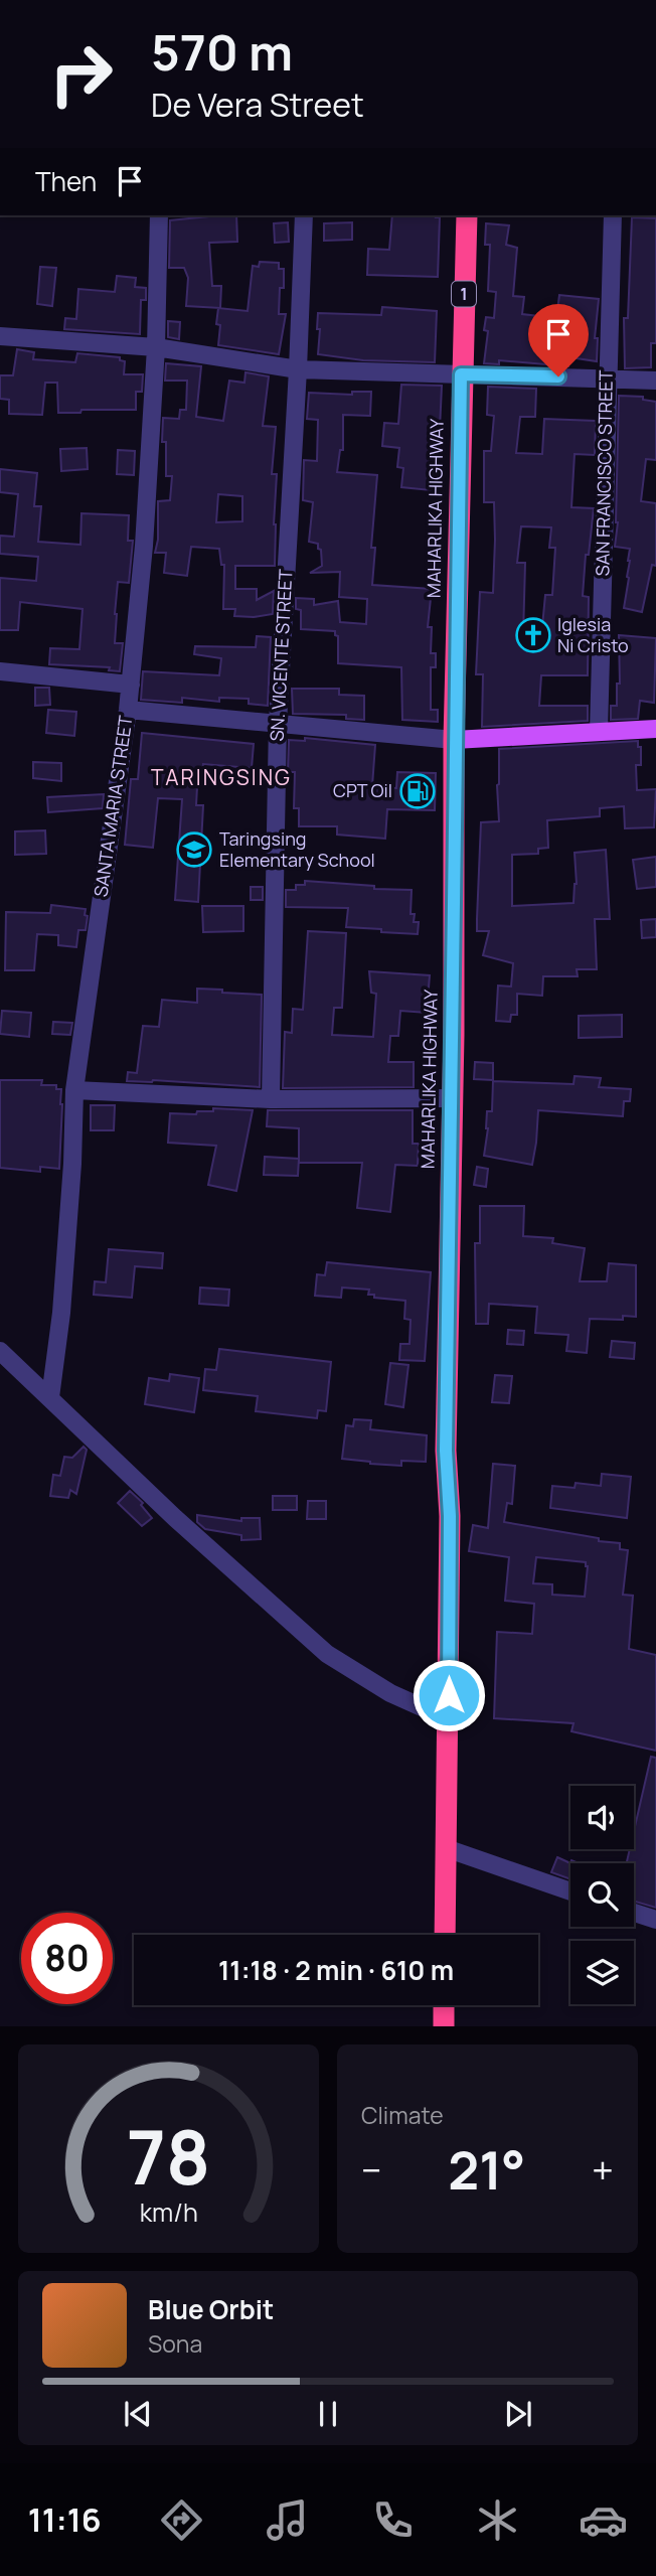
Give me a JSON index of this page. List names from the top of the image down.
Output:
{
  "streets": {
    "highway": ["1", "MAHARLIKA HIGHWAY"],
    "street": ["SAN FRANCISCO STREET", "SN. VICENTE STREET", "SANTA MARIA STREET"]
  },
  "districts": ["TARINGSING"],
  "places": {
    "church": ["Iglesia Ni Cristo"],
    "fuel station": ["CPT Oil"],
    "school or university": ["Taringsing Elementary School"]
  },
  "page": {
    "turn": ["570 m", "De Vera Street"],
    "then": "Then",
    "limit": "80",
    "trip": "11:18 · 2 min · 610 m",
    "tile": "Climate",
    "heat": ["−", "21°", "+"],
    "song": ["Blue Orbit", "Sona"],
    "tabs": "11:16",
    "gauge": ["78", "km/h"]
  }
}
